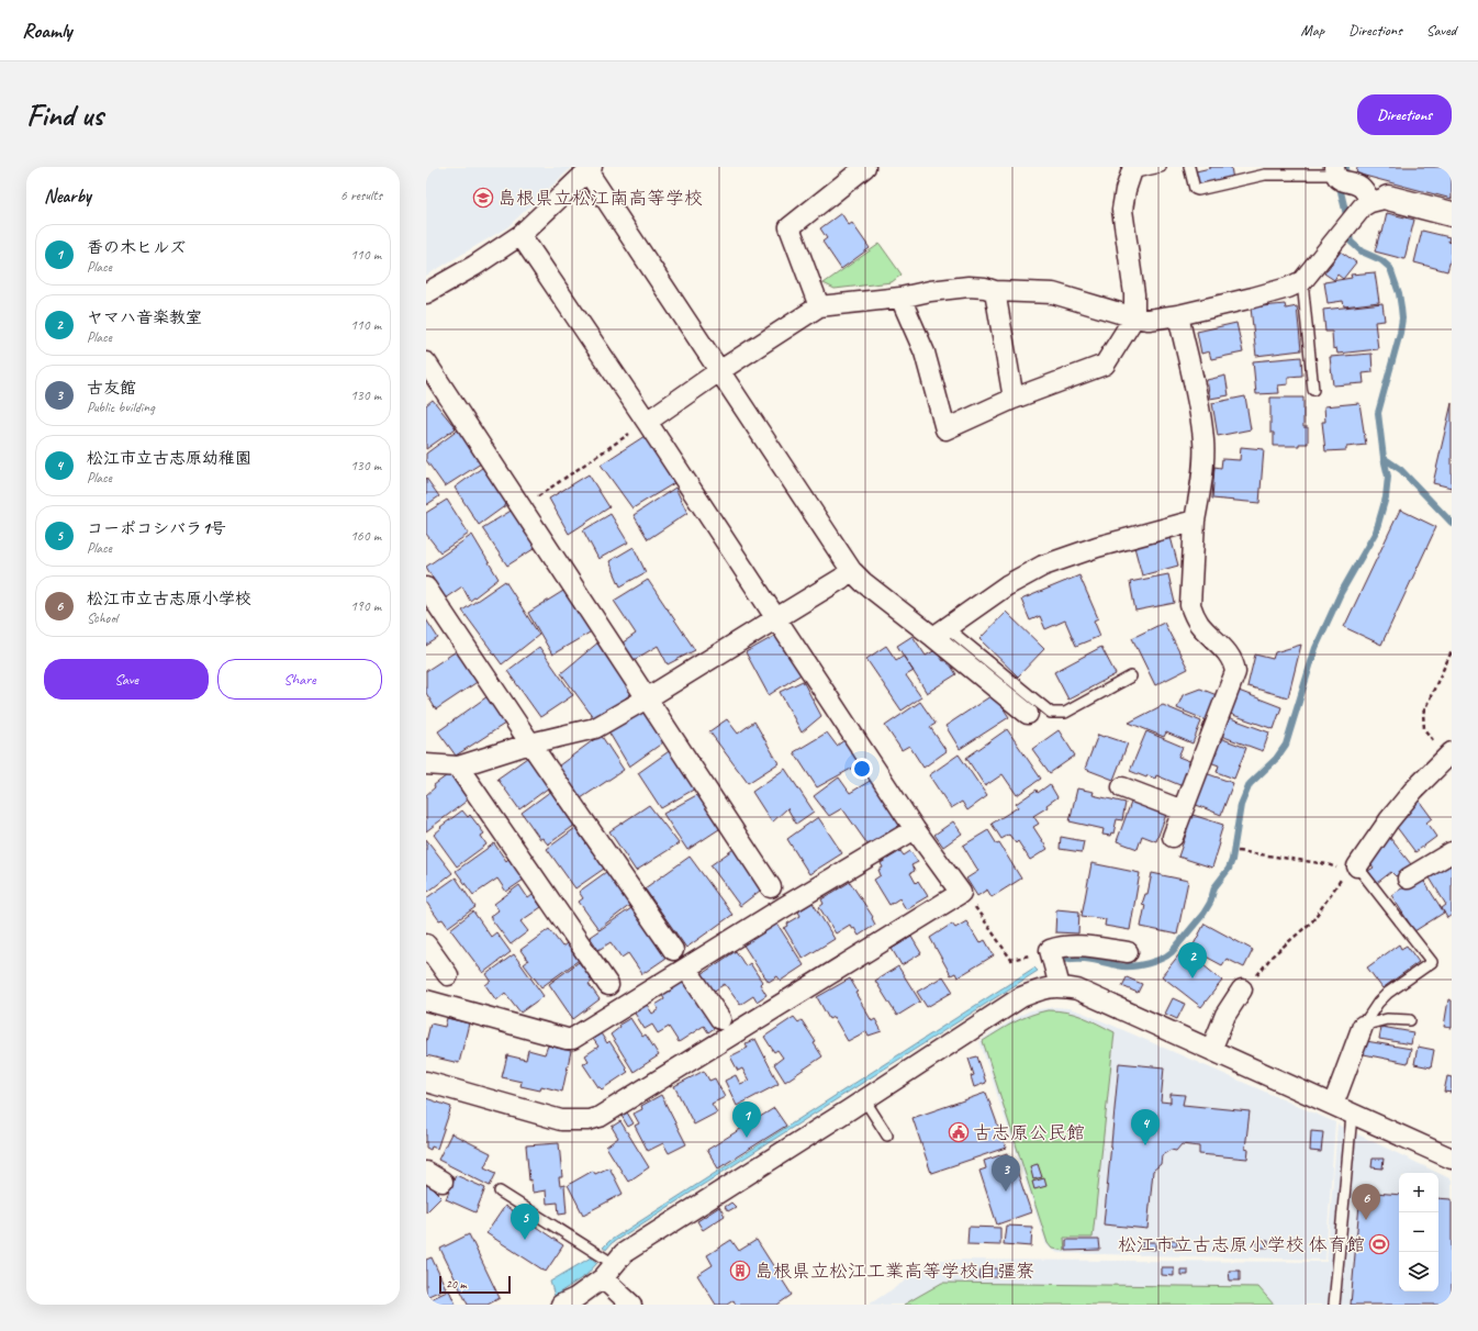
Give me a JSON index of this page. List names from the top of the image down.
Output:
{
  "places": {
    "school or university": ["島根県立松江南高等学校"],
    "public building": ["古志原公民館"],
    "sports": ["松江市立古志原小学校 体育館"],
    "building": ["島根県立松江工業高等学校自彊寮"]
  },
  "scale_bar": "20 m",
  "page": {
    "header": "Roamly",
    "nav": ["Map", "Directions", "Saved"],
    "buttons": [
      "Directions",
      ["Save", "Share"]
    ],
    "title": "Find us",
    "heading": ["Nearby", "6 results"],
    "list": [
      {
        "mark": "1",
        "name": "香の木ヒルズ",
        "note": "Place",
        "value": "110 m"
      },
      {
        "mark": "2",
        "name": "ヤマハ音楽教室",
        "note": "Place",
        "value": "110 m"
      },
      {
        "mark": "3",
        "name": "古友館",
        "note": "Public building",
        "value": "130 m"
      },
      {
        "mark": "4",
        "name": "松江市立古志原幼稚園",
        "note": "Place",
        "value": "130 m"
      },
      {
        "mark": "5",
        "name": "コーポコシバラ1号",
        "note": "Place",
        "value": "160 m"
      },
      {
        "mark": "6",
        "name": "松江市立古志原小学校",
        "note": "School",
        "value": "190 m"
      }
    ],
    "pins": [
      "2",
      "1",
      "4",
      "3",
      "6",
      "5"
    ],
    "map_buttons": ["+", "−"],
    "scale": "20 m"
  }
}
